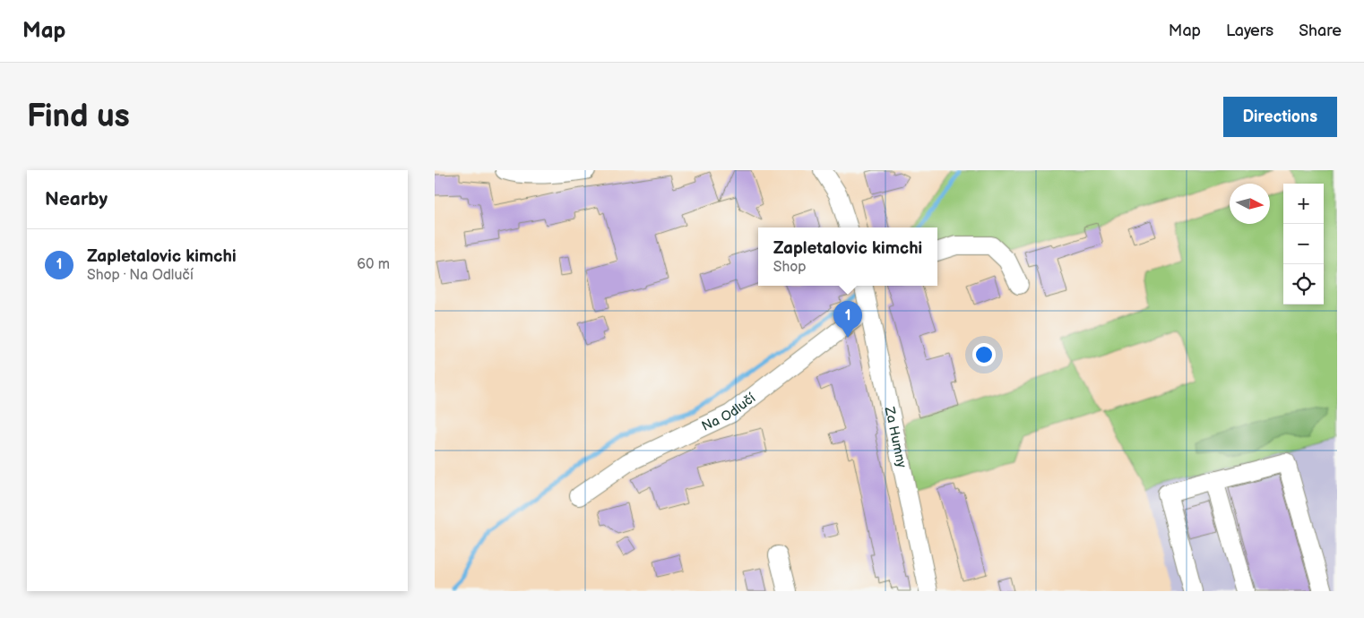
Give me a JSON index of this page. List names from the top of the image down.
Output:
{
  "streets": {
    "street": ["Na Odlučí", "Za Humny"]
  },
  "crossings": [
    ["Na Odlučí", "Za Humny"]
  ],
  "north": "right",
  "page": {
    "header": "Map",
    "nav": ["Map", "Layers", "Share"],
    "buttons": "Directions",
    "title": "Find us",
    "heading": "Nearby",
    "map_buttons": ["+", "−"],
    "popup": ["Zapletalovic kimchi", "Shop"],
    "list": [
      {
        "mark": "1",
        "name": "Zapletalovic kimchi",
        "note": "Shop · Na Odlučí",
        "value": "60 m"
      }
    ],
    "pins": "1"
  }
}
